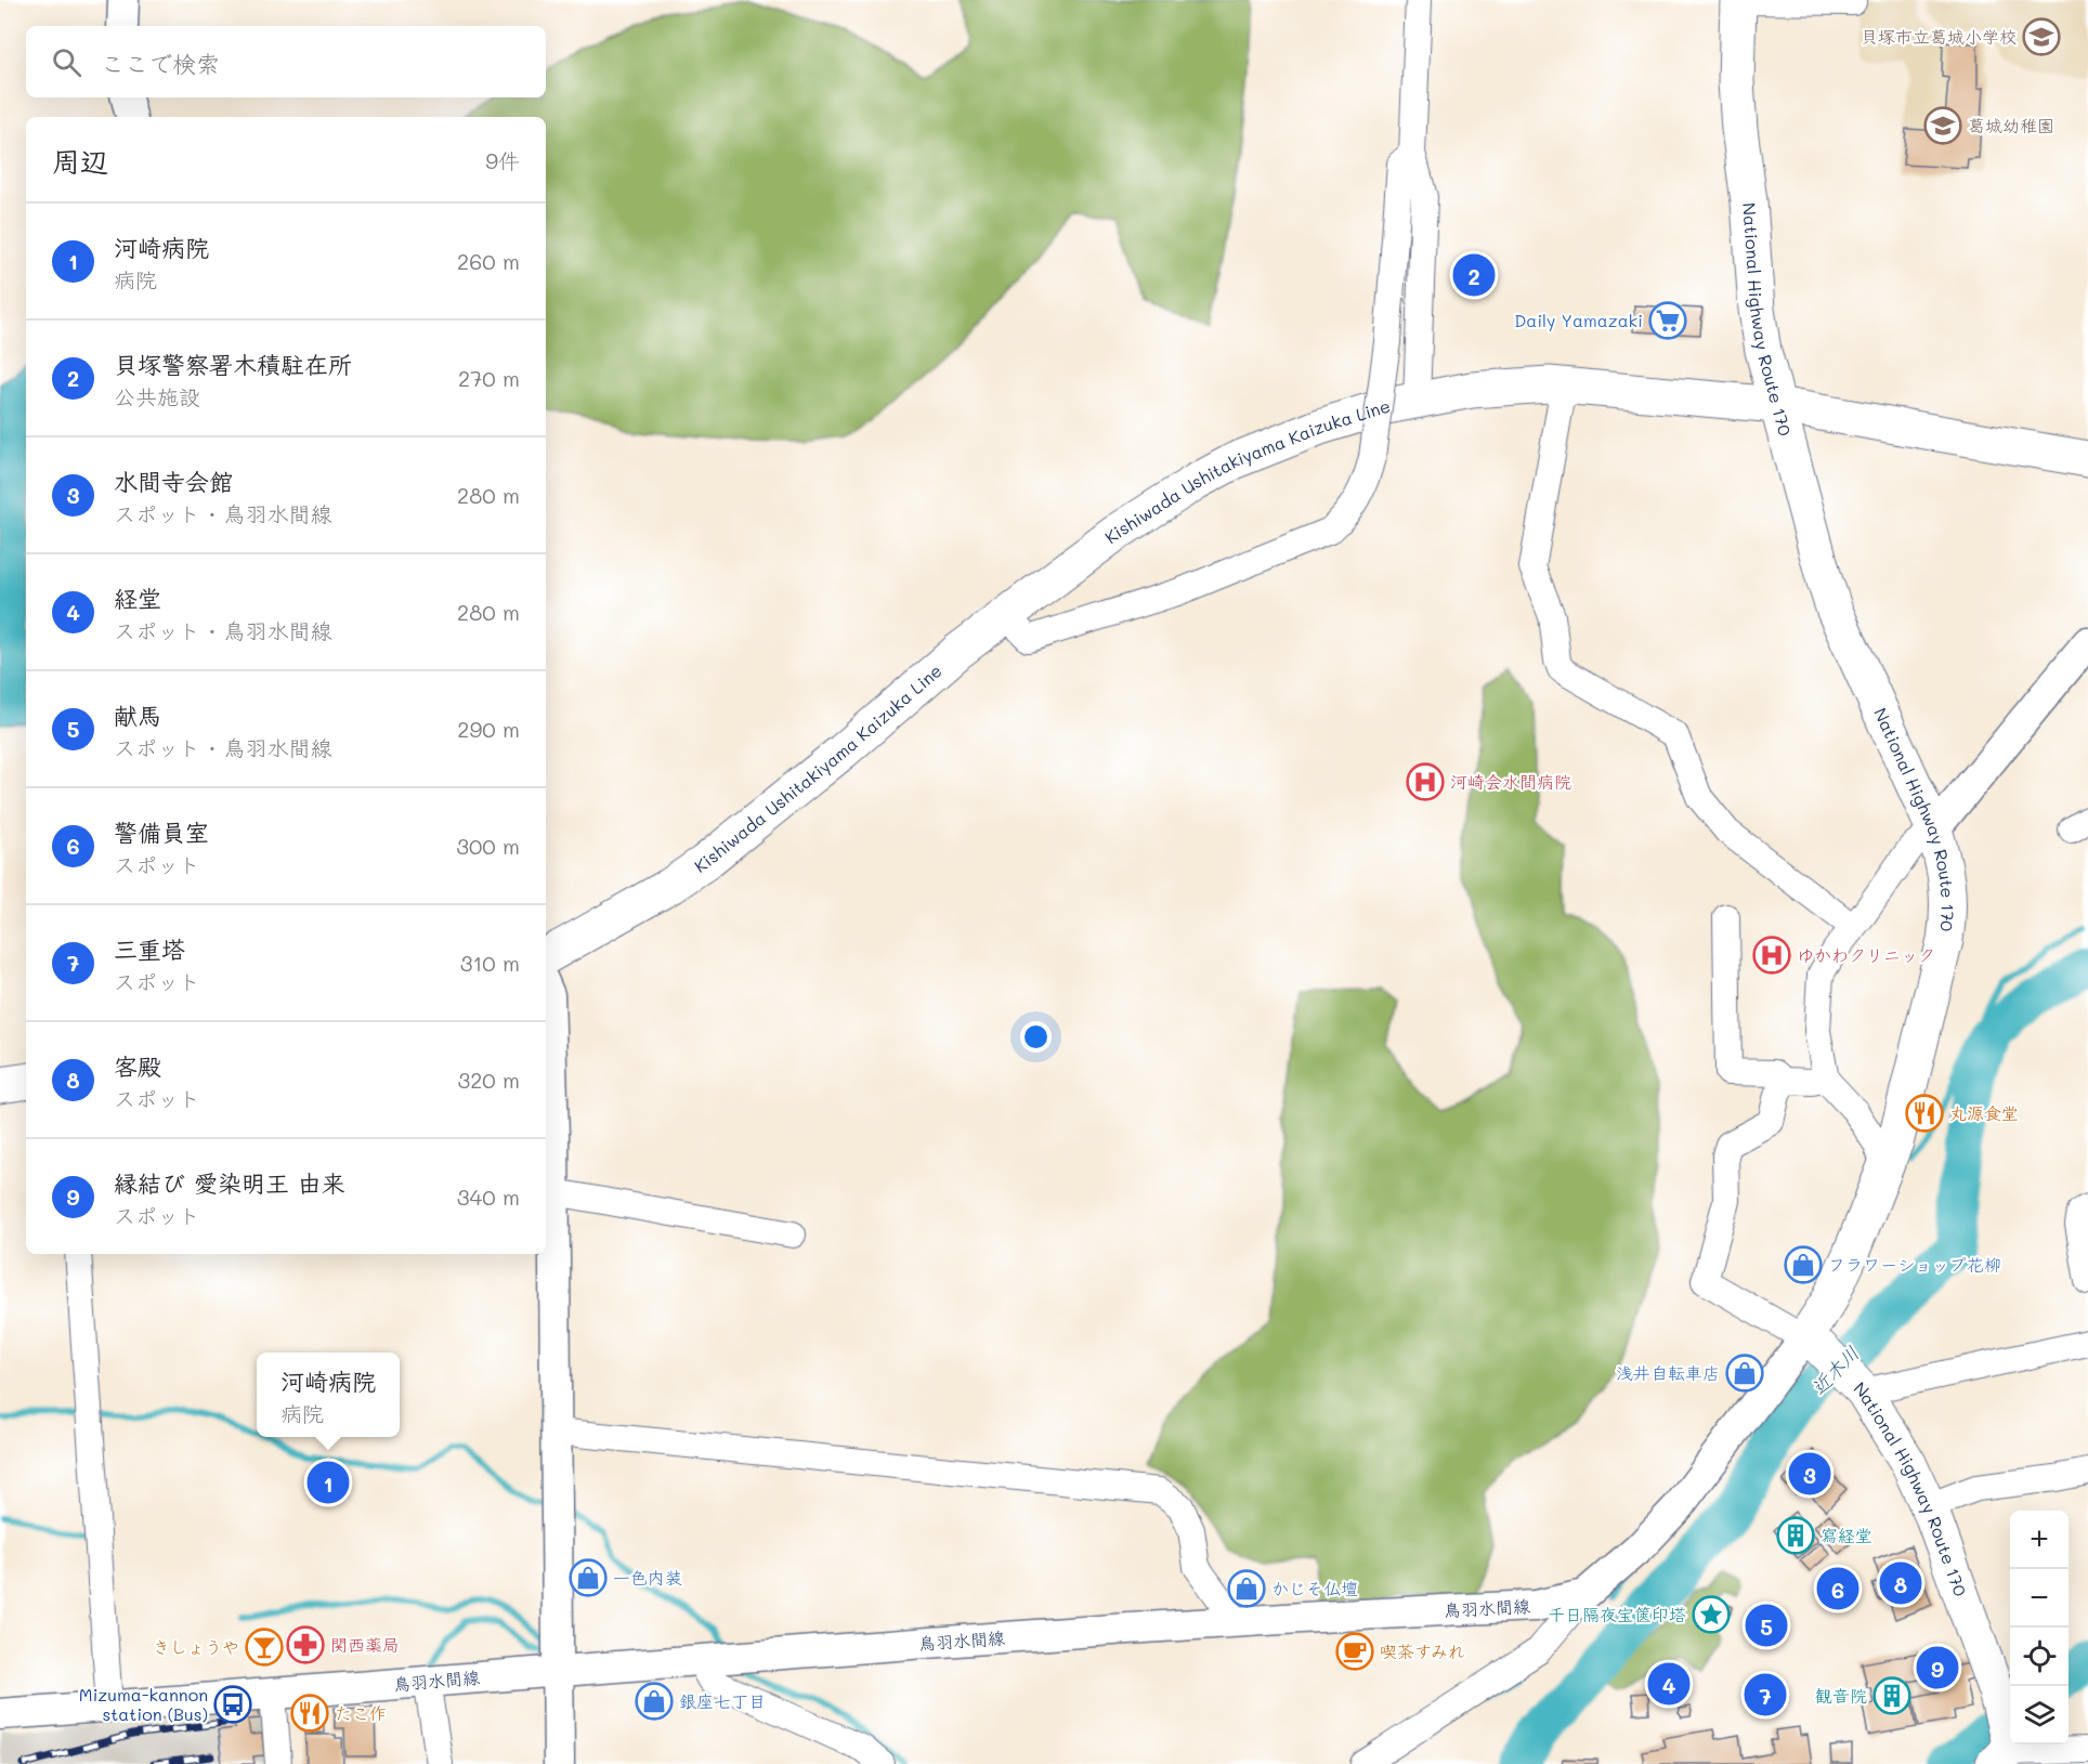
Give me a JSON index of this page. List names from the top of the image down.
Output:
{
  "streets": {
    "main road": ["National Highway Route 170", "Kishiwada Ushitakiyama Kaizuka Line"],
    "street": ["鳥羽水間線"]
  },
  "crossings": [
    ["National Highway Route 170", "Kishiwada Ushitakiyama Kaizuka Line"],
    ["National Highway Route 170", "鳥羽水間線"]
  ],
  "water": ["近木川"],
  "places": {
    "school or university": ["貝塚市立葛城小学校", "葛城幼稚園"],
    "supermarket": ["Daily Yamazaki"],
    "hospital": ["河崎会水間病院", "ゆかわクリニック"],
    "restaurant": ["丸源食堂", "たこ作"],
    "shop": [
      "フラワーショップ花柳",
      "浅井自転車店",
      "一色内装",
      "かじそ仏壇",
      "銀座七丁目"
    ],
    "building": ["寫経堂", "観音院"],
    "place": ["千日隔夜宝篋印塔"],
    "pharmacy": ["関西薬局"],
    "bar": ["きしょうや"],
    "cafe": ["喫茶すみれ"],
    "bus stop": ["Mizuma-kannon station (Bus)"]
  },
  "page": {
    "search": "ここで検索",
    "heading": ["周辺", "9件"],
    "list": [
      {
        "mark": "1",
        "name": "河崎病院",
        "note": "病院",
        "value": "260 m"
      },
      {
        "mark": "2",
        "name": "貝塚警察署木積駐在所",
        "note": "公共施設",
        "value": "270 m"
      },
      {
        "mark": "3",
        "name": "水間寺会館",
        "note": "スポット · 鳥羽水間線",
        "value": "280 m"
      },
      {
        "mark": "4",
        "name": "経堂",
        "note": "スポット · 鳥羽水間線",
        "value": "280 m"
      },
      {
        "mark": "5",
        "name": "献馬",
        "note": "スポット · 鳥羽水間線",
        "value": "290 m"
      },
      {
        "mark": "6",
        "name": "警備員室",
        "note": "スポット",
        "value": "300 m"
      },
      {
        "mark": "7",
        "name": "三重塔",
        "note": "スポット",
        "value": "310 m"
      },
      {
        "mark": "8",
        "name": "客殿",
        "note": "スポット",
        "value": "320 m"
      },
      {
        "mark": "9",
        "name": "縁結び 愛染明王 由来",
        "note": "スポット",
        "value": "340 m"
      }
    ],
    "pins": [
      "2",
      "3",
      "1",
      "8",
      "6",
      "5",
      "9",
      "4",
      "7"
    ],
    "popup": ["河崎病院", "病院"],
    "map_buttons": ["+", "−"]
  }
}
